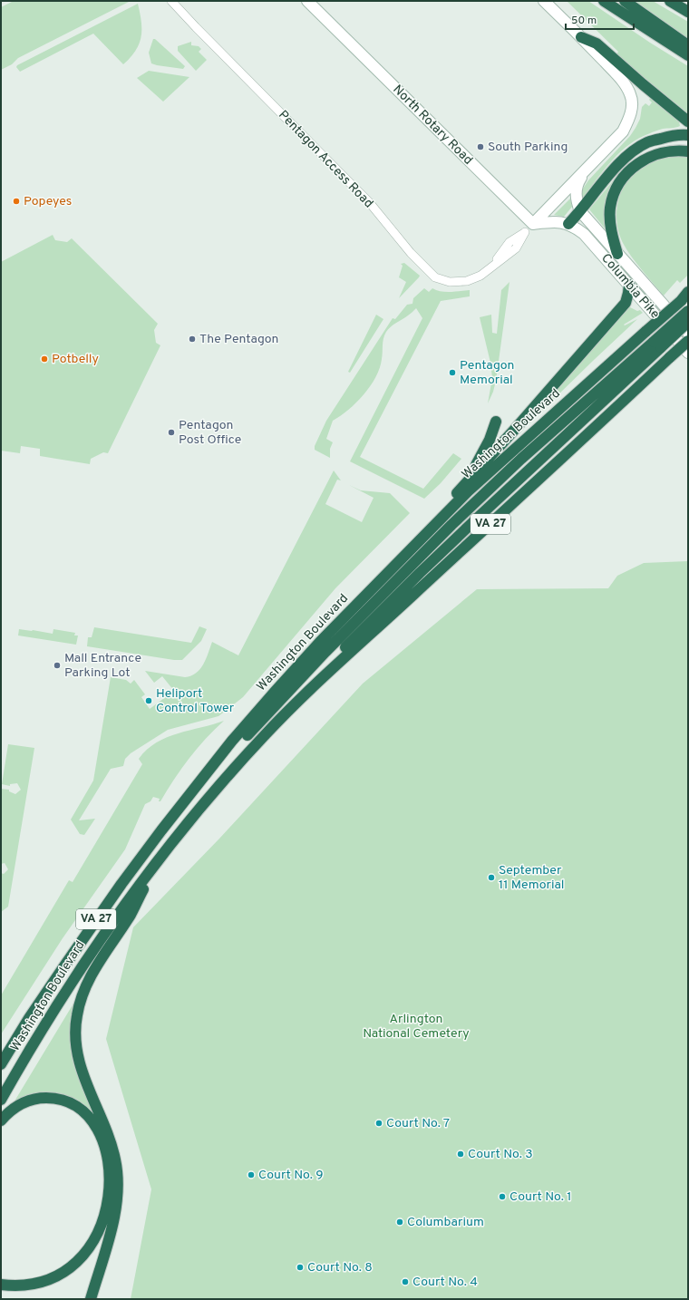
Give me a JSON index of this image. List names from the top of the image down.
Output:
{
  "streets": {
    "highway": ["Washington Boulevard", "VA 27"],
    "street": ["North Rotary Road", "Pentagon Access Road", "Columbia Pike"]
  },
  "crossings": [
    ["North Rotary Road", "Pentagon Access Road"],
    ["Pentagon Access Road", "Columbia Pike"]
  ],
  "parks": ["Arlington National Cemetery"],
  "places": [
    "South Parking",
    "Popeyes",
    "The Pentagon",
    "Potbelly",
    "Pentagon Memorial",
    "Pentagon Post Office",
    "Mall Entrance Parking Lot",
    "Heliport Control Tower",
    "September 11 Memorial",
    "Court No. 7",
    "Court No. 3",
    "Court No. 9",
    "Court No. 1",
    "Columbarium",
    "Court No. 8",
    "Court No. 4"
  ],
  "scale_bar": "50 m"
}
